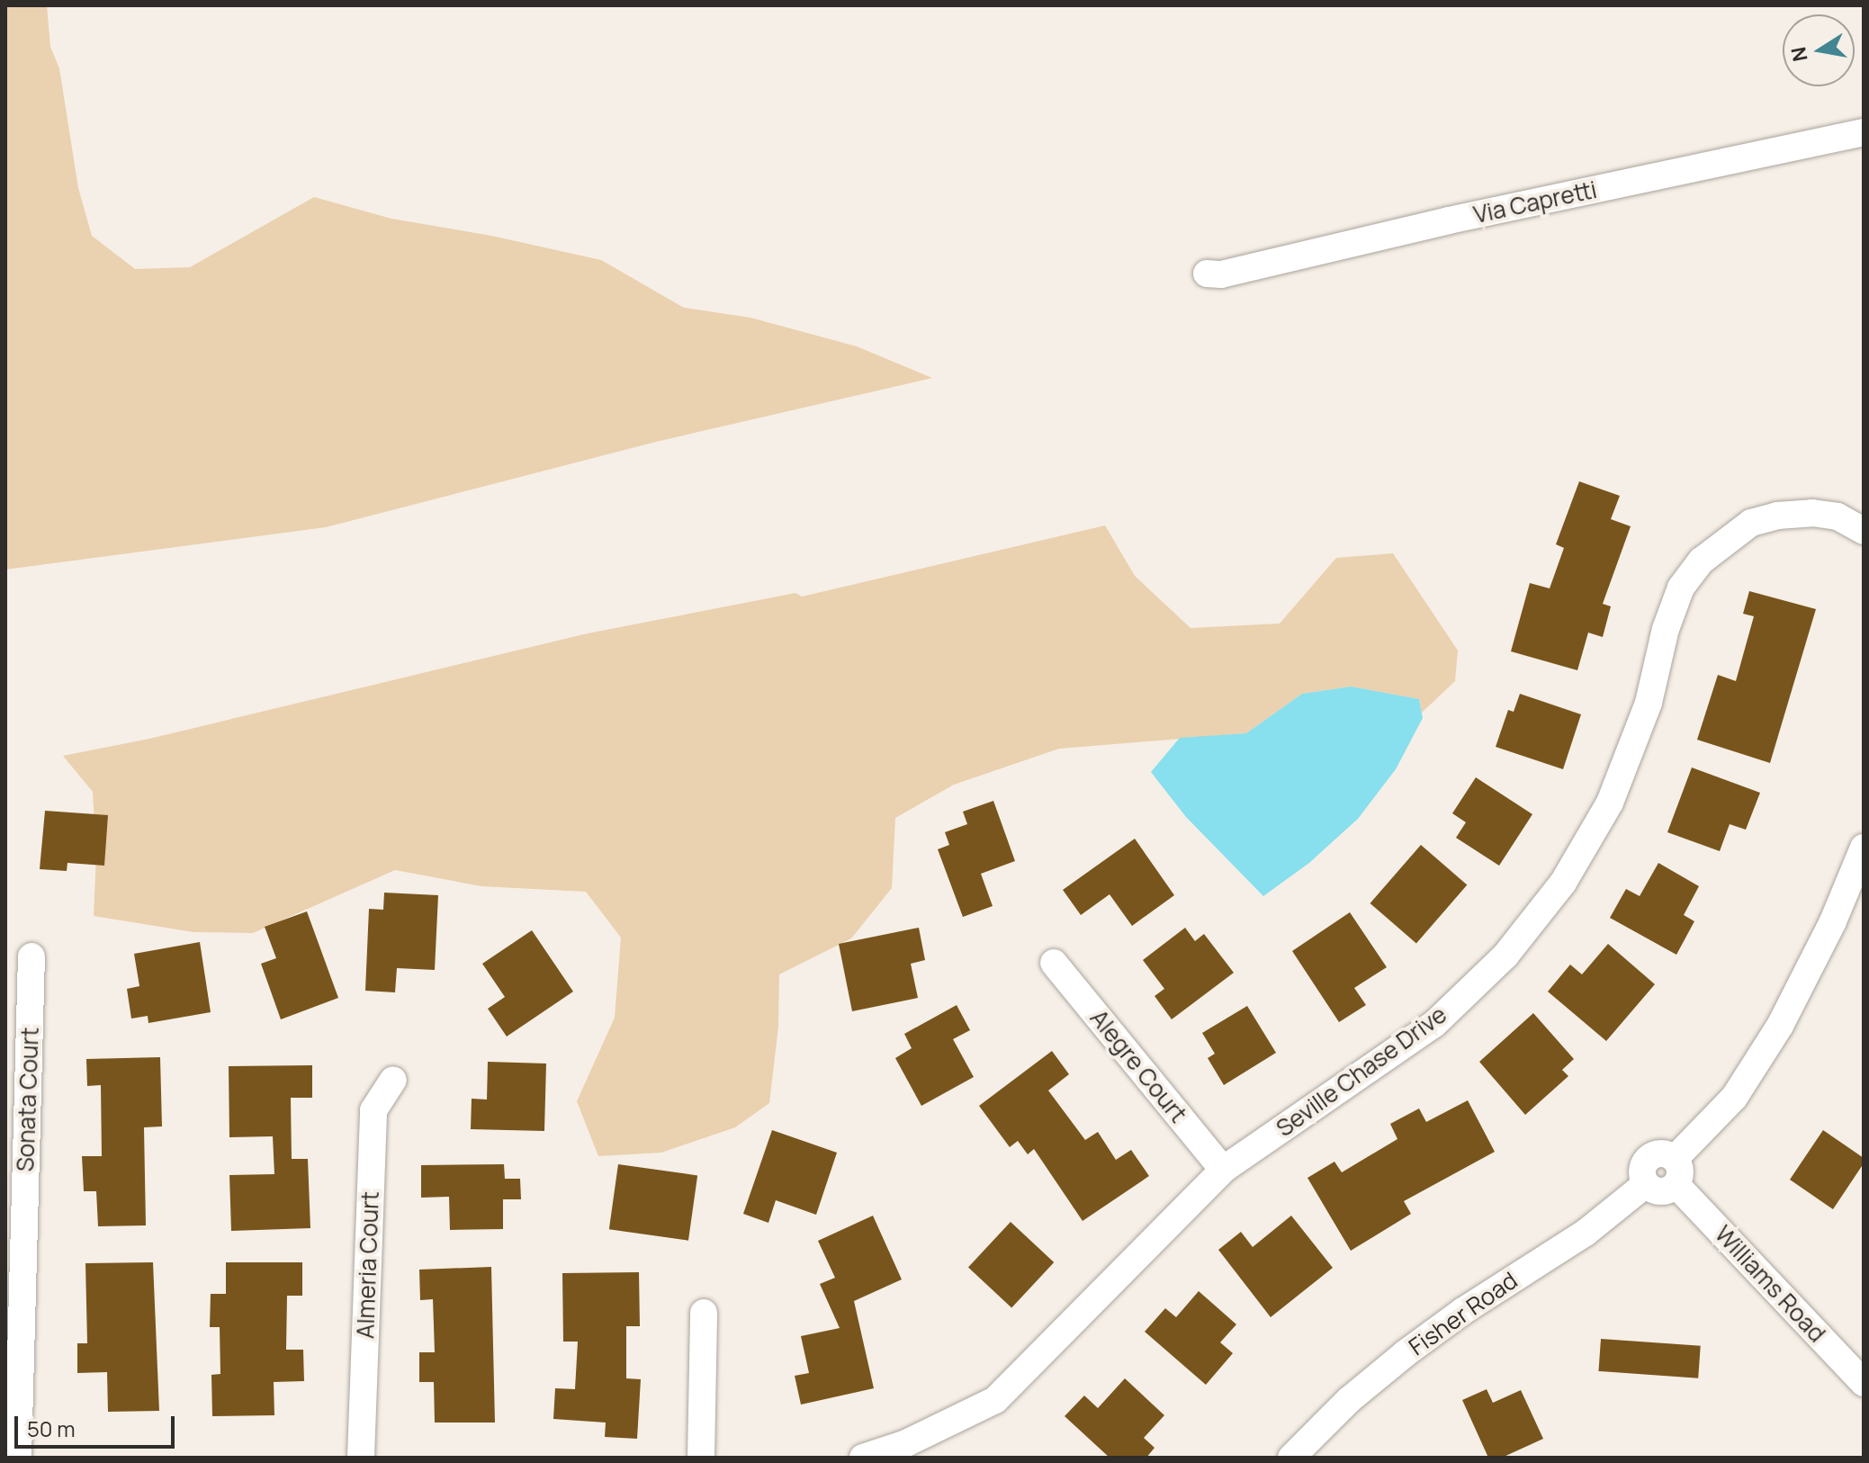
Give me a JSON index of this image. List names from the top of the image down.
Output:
{
  "streets": {
    "street": [
      "Via Capretti",
      "Alegre Court",
      "Seville Chase Drive",
      "Sonata Court",
      "Almeria Court",
      "Williams Road",
      "Fisher Road"
    ]
  },
  "crossings": [
    ["Alegre Court", "Seville Chase Drive"],
    ["Williams Road", "Fisher Road"]
  ],
  "scale_bar": "50 m",
  "north": "left"
}
